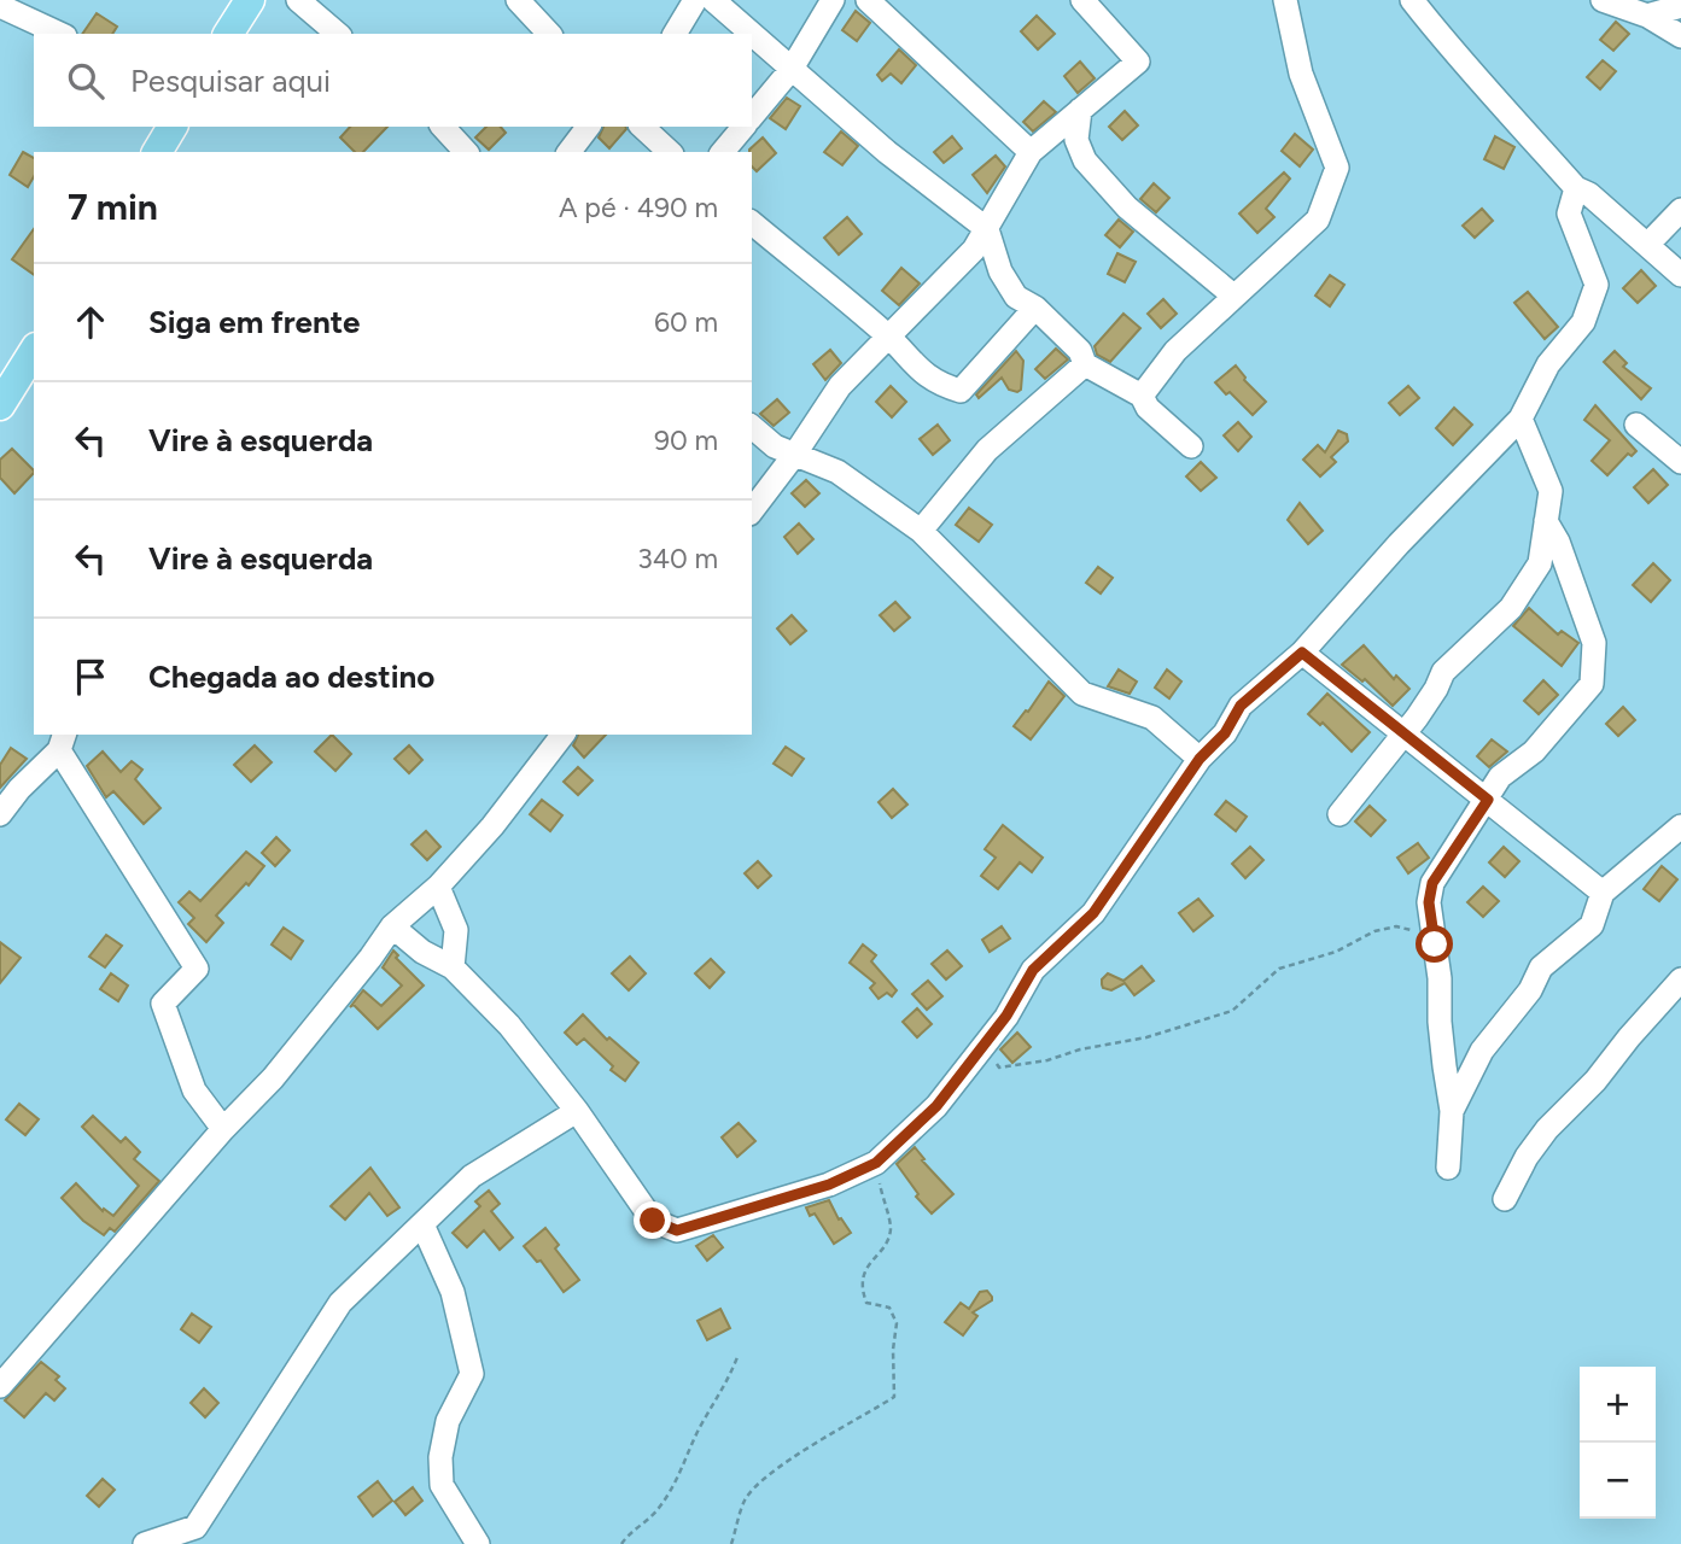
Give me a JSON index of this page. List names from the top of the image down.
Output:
{
  "page": {
    "search": "Pesquisar aqui",
    "heading": ["7 min", "A pé · 490 m"],
    "list": [
      ["Siga em frente", "60 m"],
      ["Vire à esquerda", "90 m"],
      ["Vire à esquerda", "340 m"],
      "Chegada ao destino"
    ],
    "map_buttons": ["+", "−"]
  }
}
